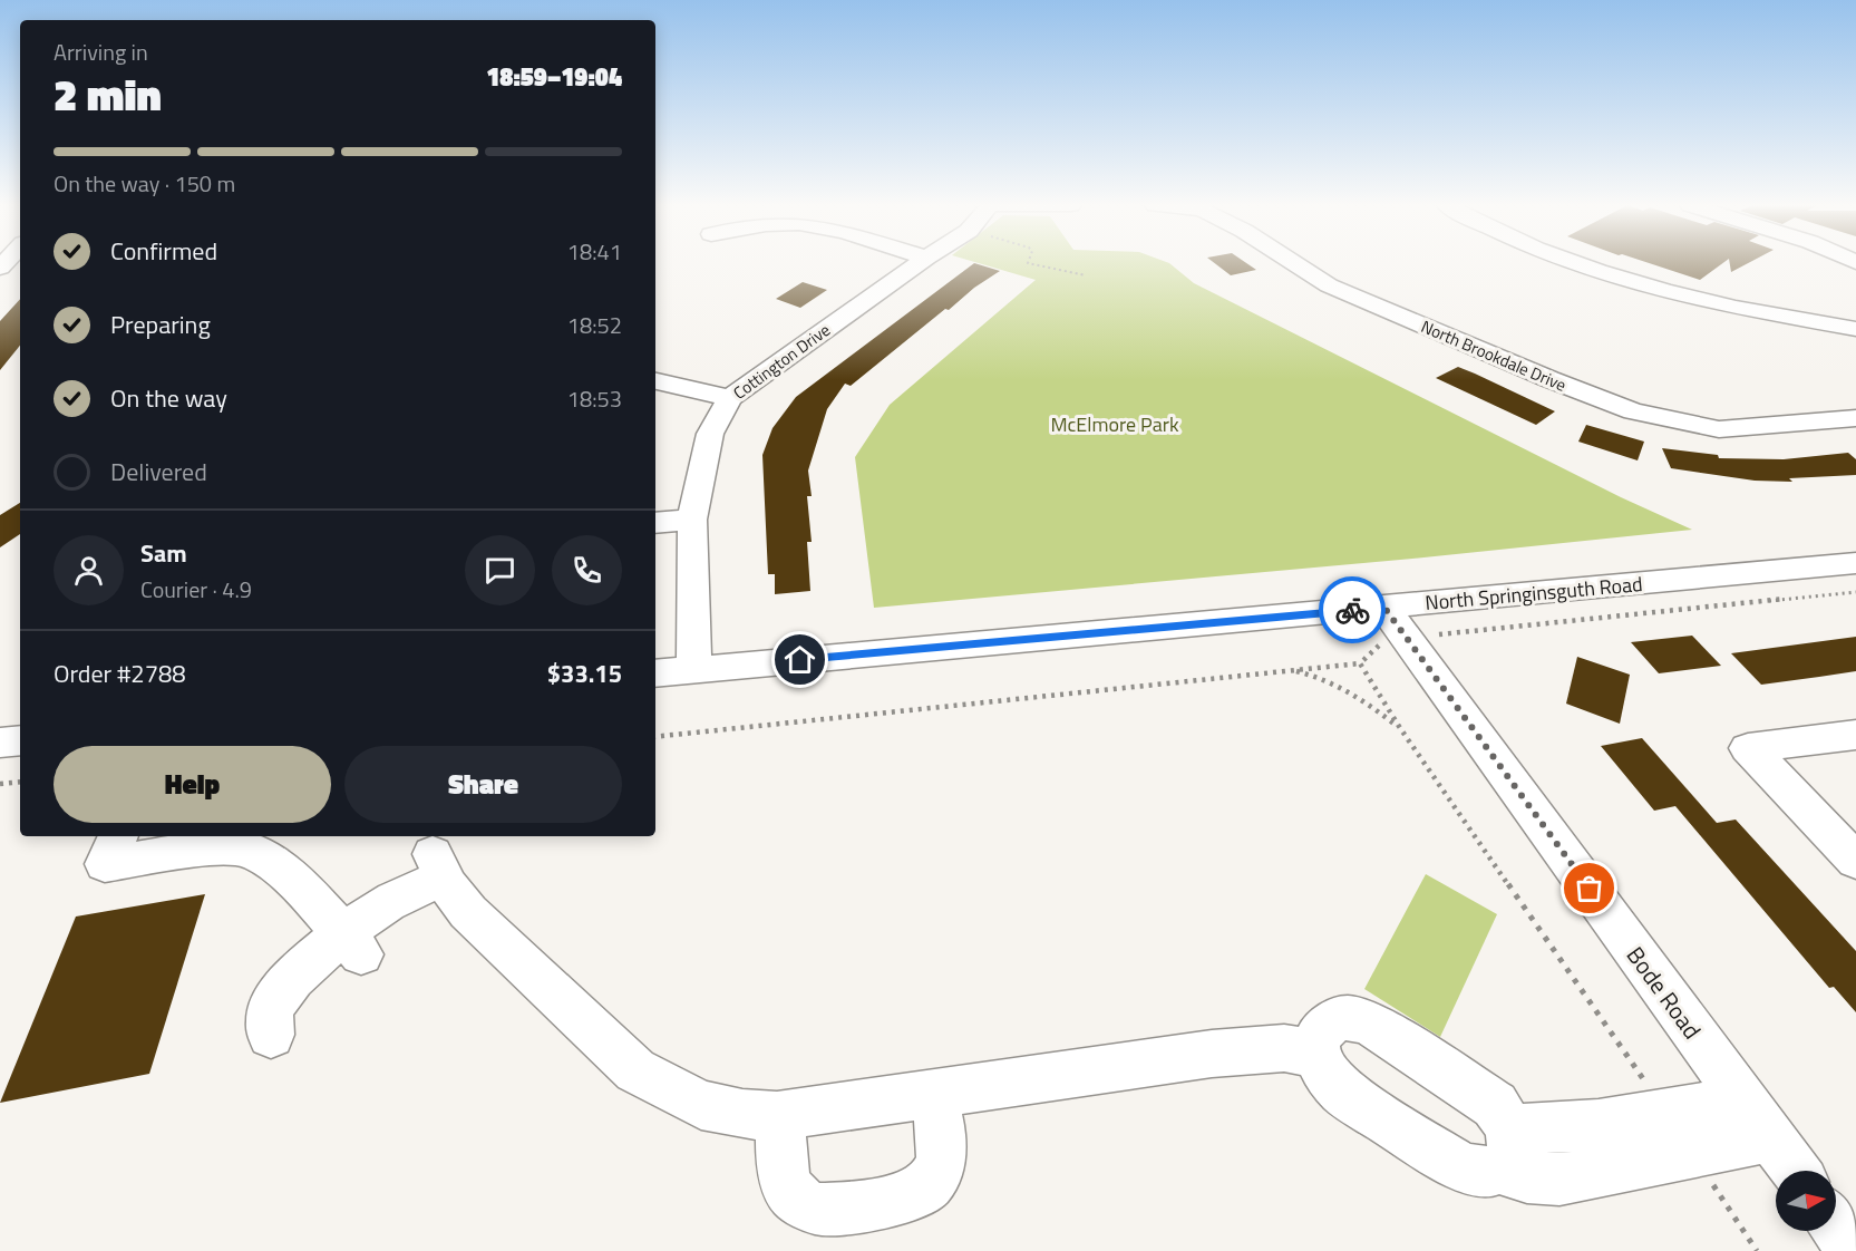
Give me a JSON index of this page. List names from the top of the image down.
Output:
{
  "streets": {
    "street": [
      "North Brookdale Drive",
      "Cottington Drive",
      "North Springinsguth Road",
      "Bode Road"
    ]
  },
  "crossings": [
    ["Cottington Drive", "North Springinsguth Road"],
    ["North Springinsguth Road", "Bode Road"]
  ],
  "parks": ["McElmore Park"],
  "north": "right",
  "page": {
    "heading": ["2 min", "Arriving in", "18:59–19:04"],
    "panel": [
      "Sam",
      "Courier · 4.9",
      "Order #2788",
      "$33.15"
    ],
    "bar": "On the way · 150 m",
    "list": [
      ["Confirmed", "18:41"],
      ["Preparing", "18:52"],
      ["On the way", "18:53"],
      "Delivered"
    ],
    "buttons": ["Help", "Share"]
  }
}
